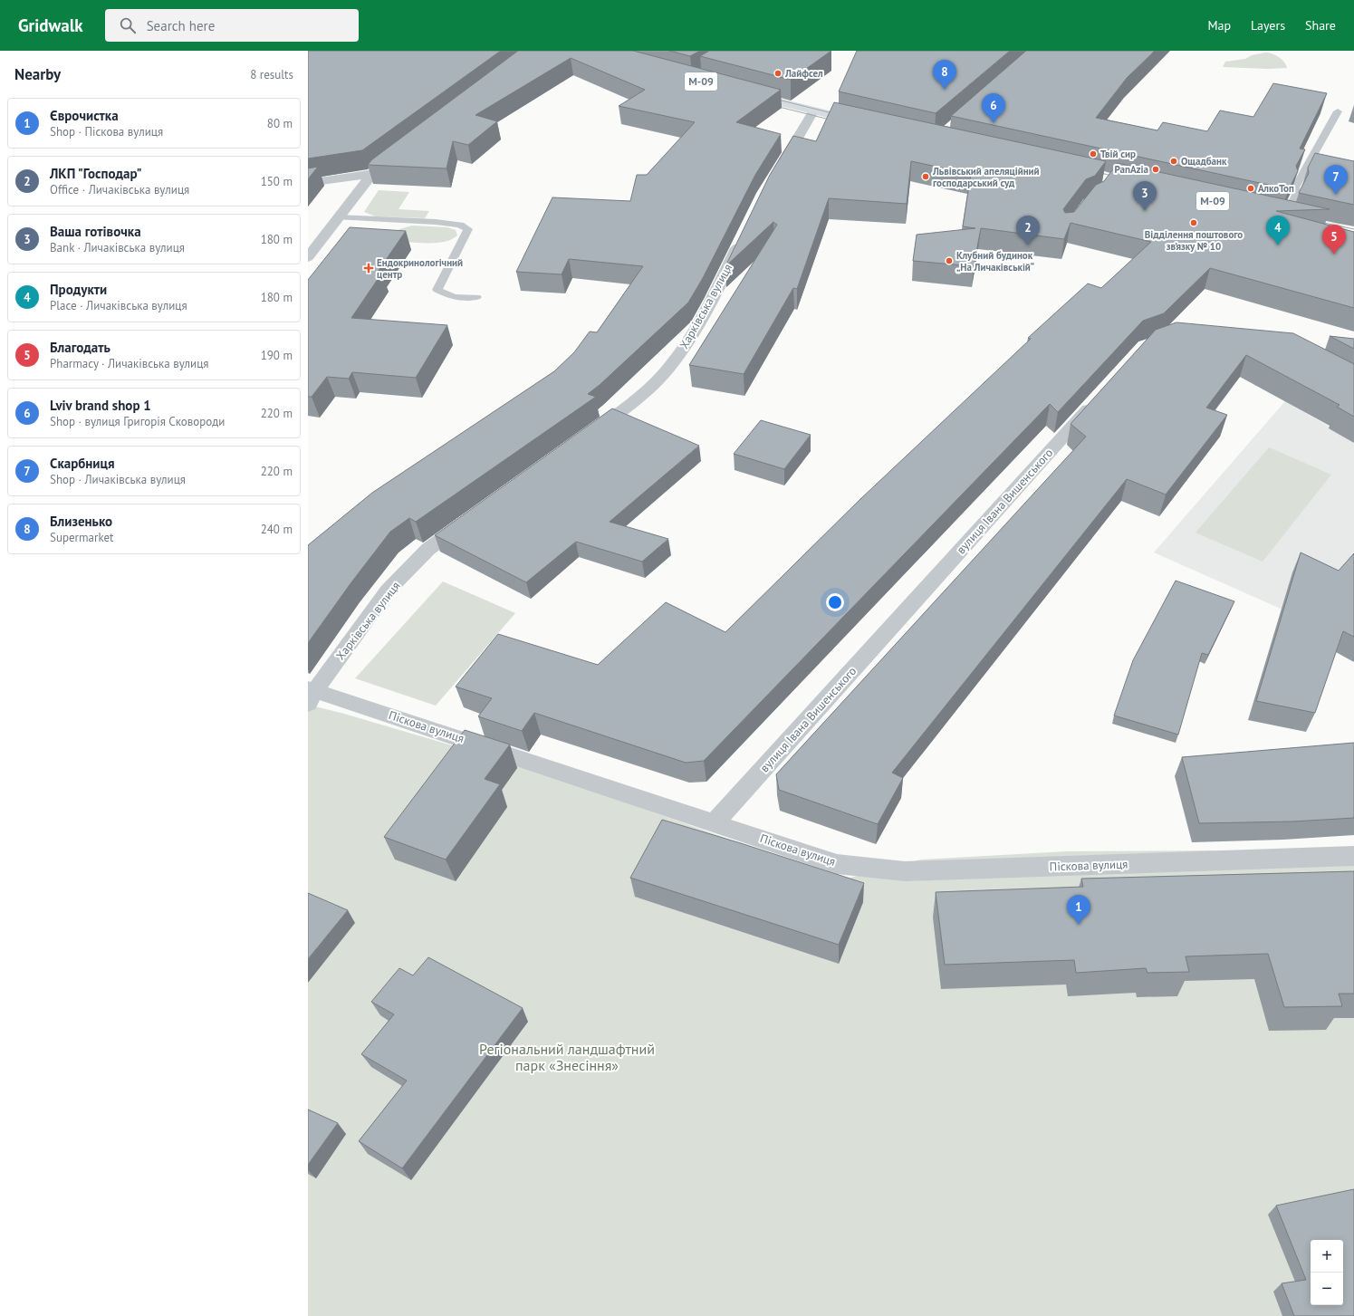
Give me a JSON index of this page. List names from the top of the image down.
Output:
{
  "streets": {
    "street": ["Харківська вулиця", "вулиця Івана Вишенського", "Піскова вулиця"]
  },
  "crossings": [
    ["Харківська вулиця", "Піскова вулиця"],
    ["вулиця Івана Вишенського", "Піскова вулиця"]
  ],
  "parks": ["Регіональний ландшафтний парк «Знесіння»"],
  "places": {
    "other": [
      "Лайфсел",
      "Твій сир",
      "Ощадбанк",
      "PanAzia",
      "Львівський апеляційний господарський суд",
      "АлкоТоп",
      "Відділення поштового зв’язку № 10",
      "Клубний будинок „На Личаківській“"
    ],
    "health": ["Ендокринологічний центр"]
  },
  "page": {
    "header": "Gridwalk",
    "search": "Search here",
    "nav": ["Map", "Layers", "Share"],
    "heading": ["Nearby", "8 results"],
    "pins": [
      "8",
      "6",
      "7",
      "3",
      "2",
      "4",
      "5",
      "1"
    ],
    "list": [
      {
        "mark": "1",
        "name": "Єврочистка",
        "note": "Shop · Піскова вулиця",
        "value": "80 m"
      },
      {
        "mark": "2",
        "name": "ЛКП \"Господар\"",
        "note": "Office · Личаківська вулиця",
        "value": "150 m"
      },
      {
        "mark": "3",
        "name": "Ваша готівочка",
        "note": "Bank · Личаківська вулиця",
        "value": "180 m"
      },
      {
        "mark": "4",
        "name": "Продукти",
        "note": "Place · Личаківська вулиця",
        "value": "180 m"
      },
      {
        "mark": "5",
        "name": "Благодать",
        "note": "Pharmacy · Личаківська вулиця",
        "value": "190 m"
      },
      {
        "mark": "6",
        "name": "Lviv brand shop 1",
        "note": "Shop · вулиця Григорія Сковороди",
        "value": "220 m"
      },
      {
        "mark": "7",
        "name": "Скарбниця",
        "note": "Shop · Личаківська вулиця",
        "value": "220 m"
      },
      {
        "mark": "8",
        "name": "Близенько",
        "note": "Supermarket",
        "value": "240 m"
      }
    ],
    "map_buttons": ["+", "−"]
  }
}
